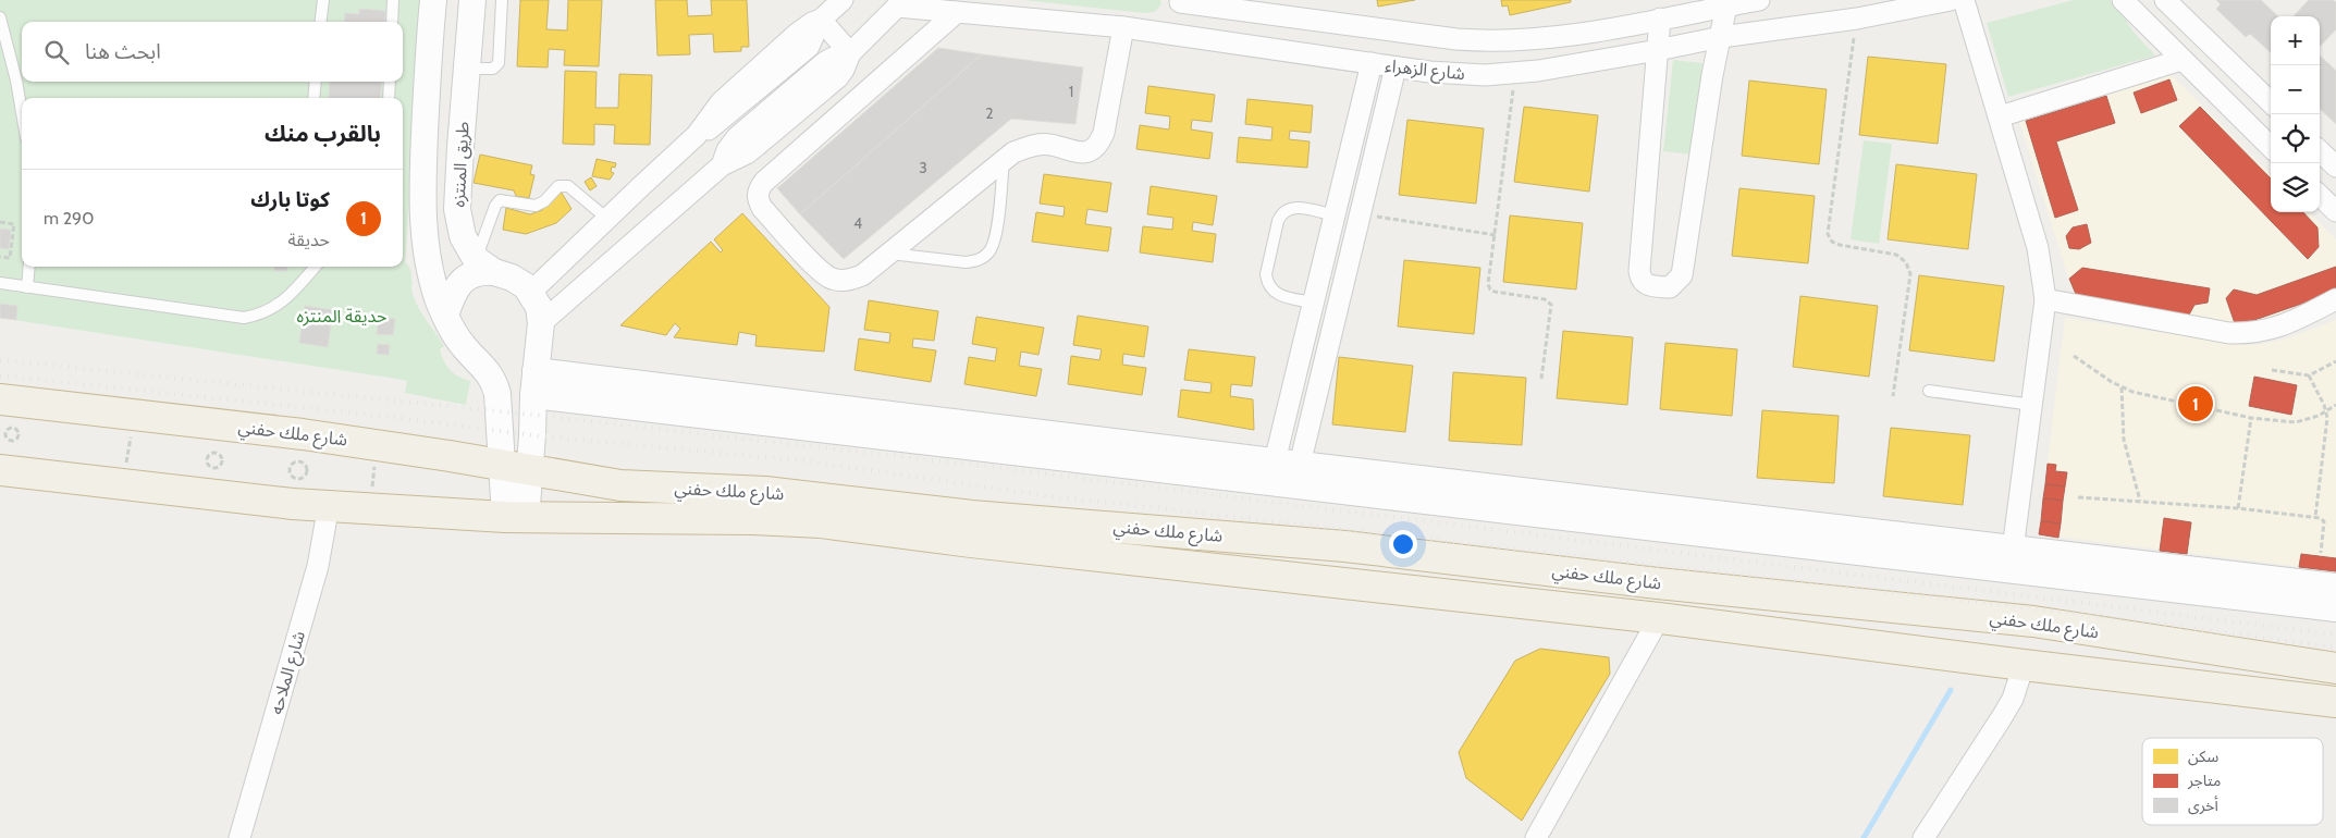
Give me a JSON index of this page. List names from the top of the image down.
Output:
{
  "streets": {
    "highway": ["شارع ملك حفني"],
    "street": ["شارع الزهراء", "طريق المنتزه", "شارع الملاحه"]
  },
  "crossings": [
    ["طريق المنتزه", "شارع ملك حفني"],
    ["شارع ملك حفني", "شارع الملاحه"]
  ],
  "parks": ["حديقة المنتزه"],
  "house_numbers": [
    "1",
    "2",
    "3",
    "4"
  ],
  "legend": ["سكن", "متاجر", "أخرى"],
  "page": {
    "map_buttons": ["+", "−"],
    "search": "ابحث هنا",
    "heading": "بالقرب منك",
    "list": [
      {
        "mark": "1",
        "name": "كوتا بارك",
        "note": "حديقة",
        "value": "290 m"
      }
    ],
    "pins": "1"
  }
}
